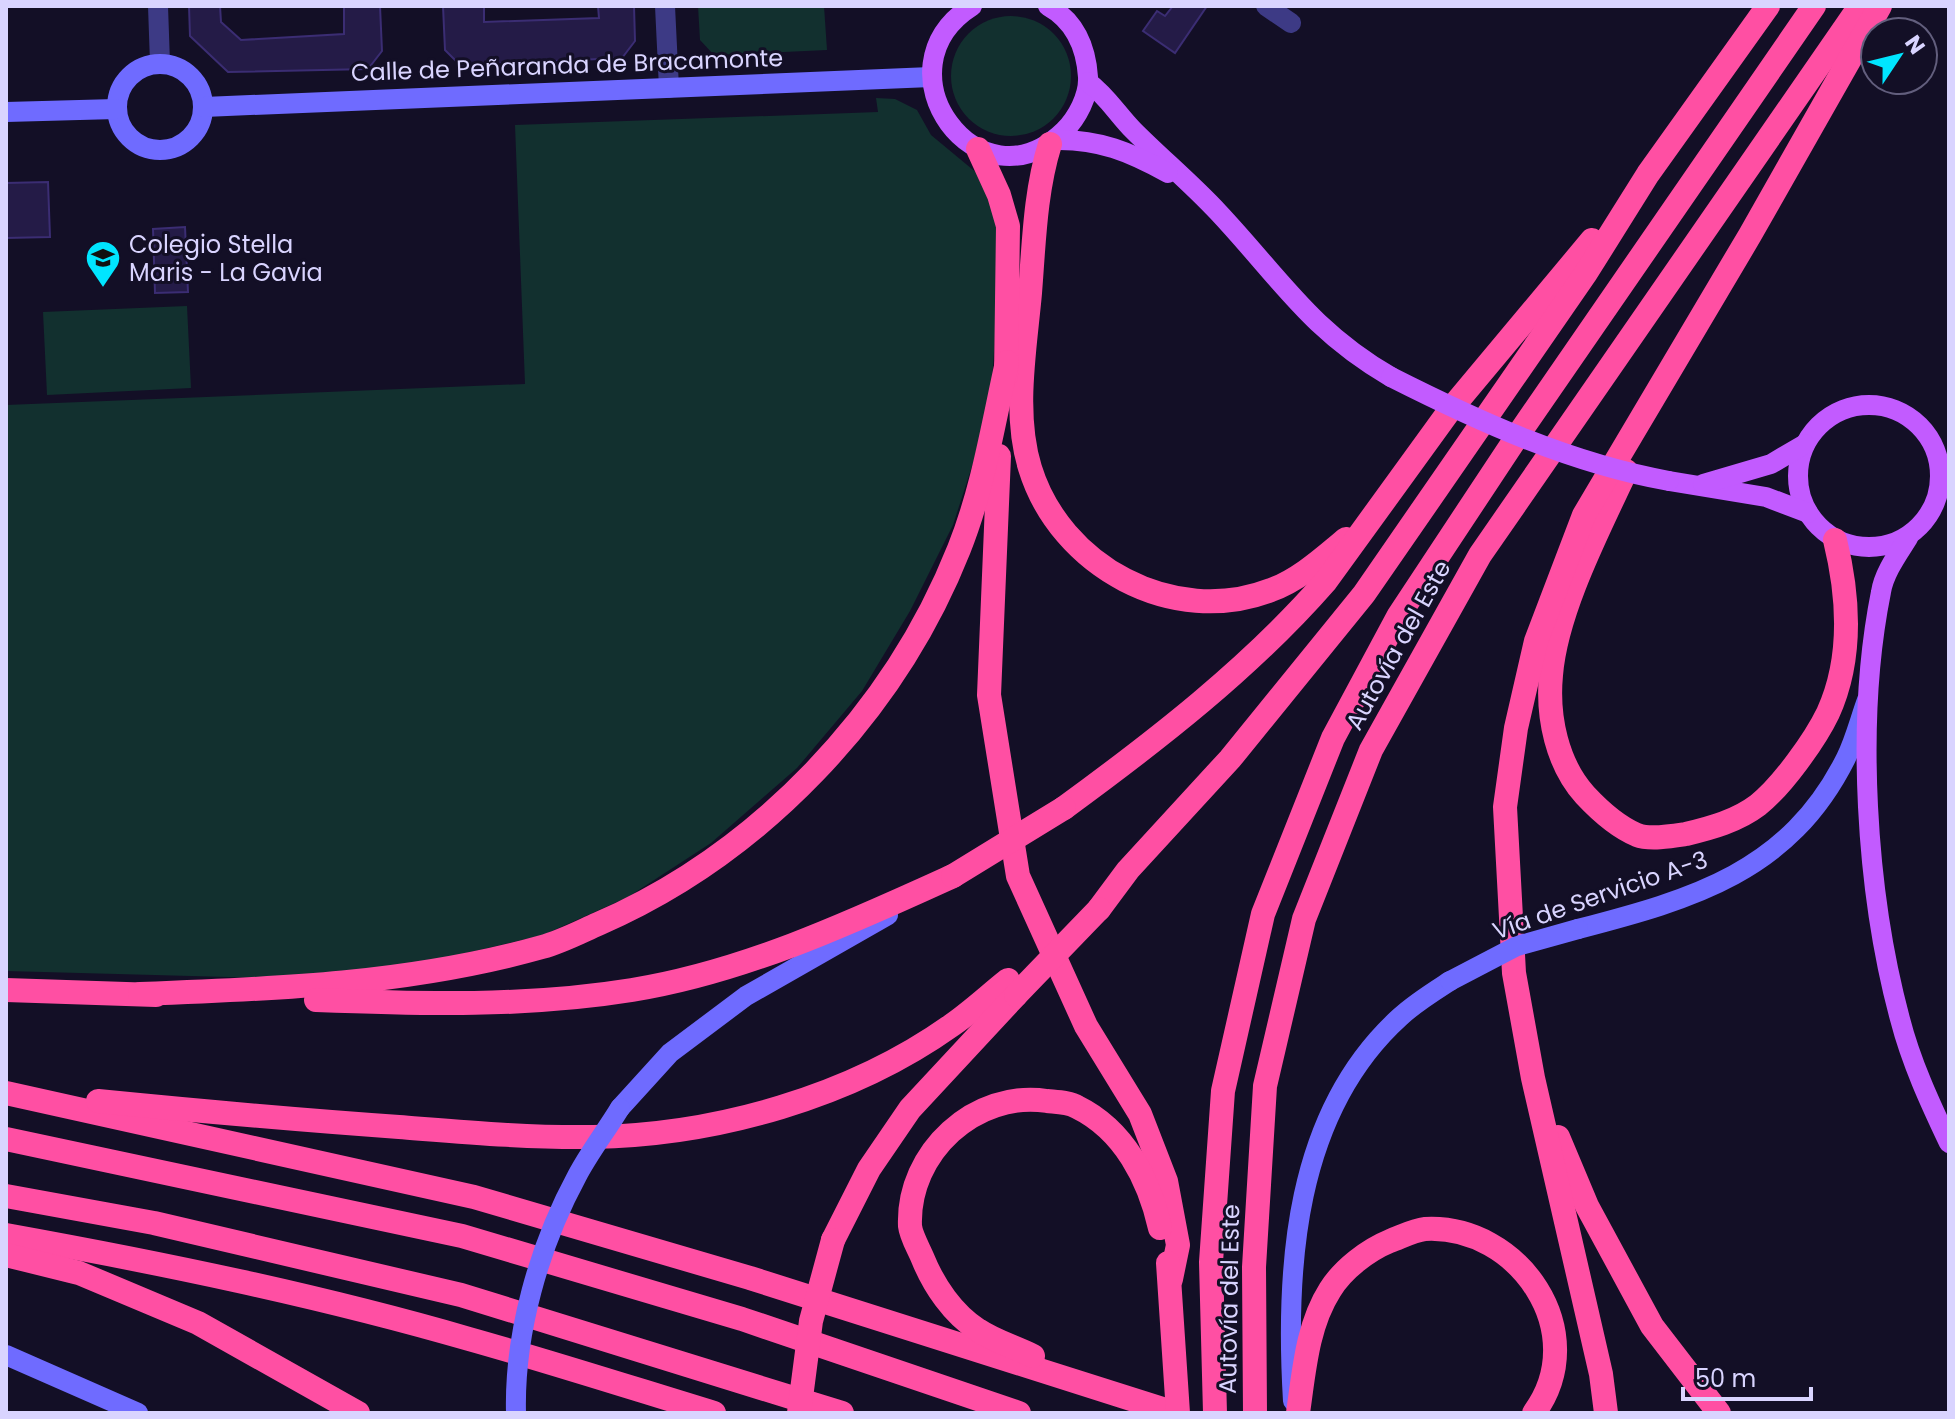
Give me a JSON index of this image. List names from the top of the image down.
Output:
{
  "streets": {
    "highway": ["Autovía del Este"],
    "main road": ["Calle de Peñaranda de Bracamonte", "Vía de Servicio A-3"]
  },
  "places": {
    "school or university": ["Colegio Stella Maris - La Gavia"]
  },
  "scale_bar": "50 m",
  "north": "top right"
}
